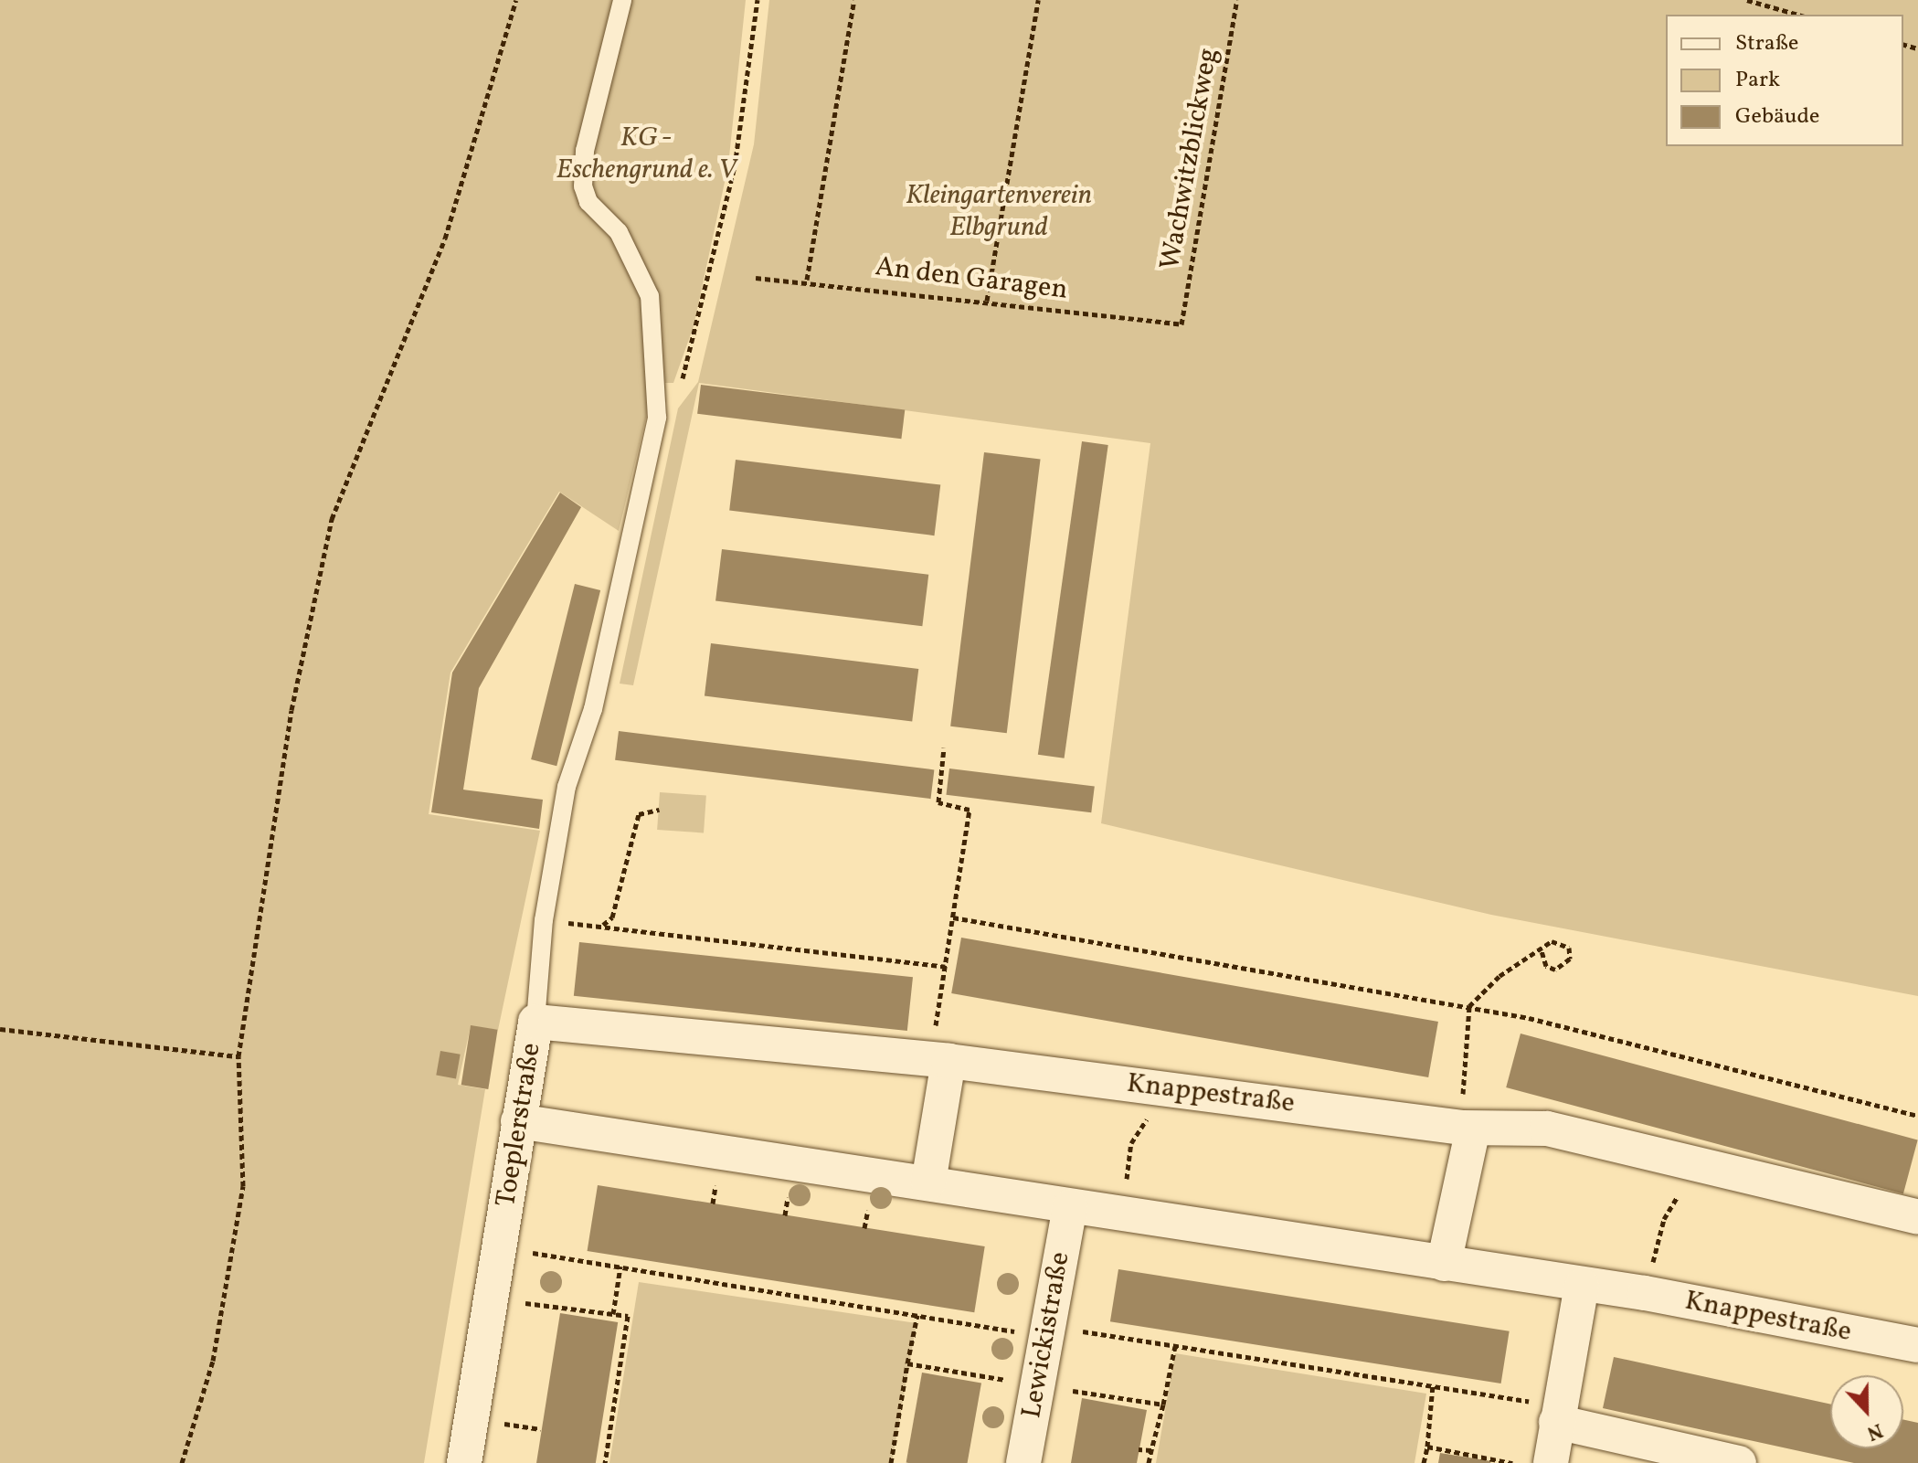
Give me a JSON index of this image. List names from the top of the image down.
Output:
{
  "streets": {
    "street": ["Knappestraße", "Toeplerstraße", "Lewickistraße"],
    "path": ["Wachwitzblickweg", "An den Garagen"]
  },
  "crossings": [
    ["Wachwitzblickweg", "An den Garagen"],
    ["Knappestraße", "Toeplerstraße"],
    ["Knappestraße", "Lewickistraße"]
  ],
  "parks": ["KG - Eschengrund e. V", "Kleingartenverein Elbgrund"],
  "legend": ["Straße", "Park", "Gebäude"],
  "north": "bottom"
}
